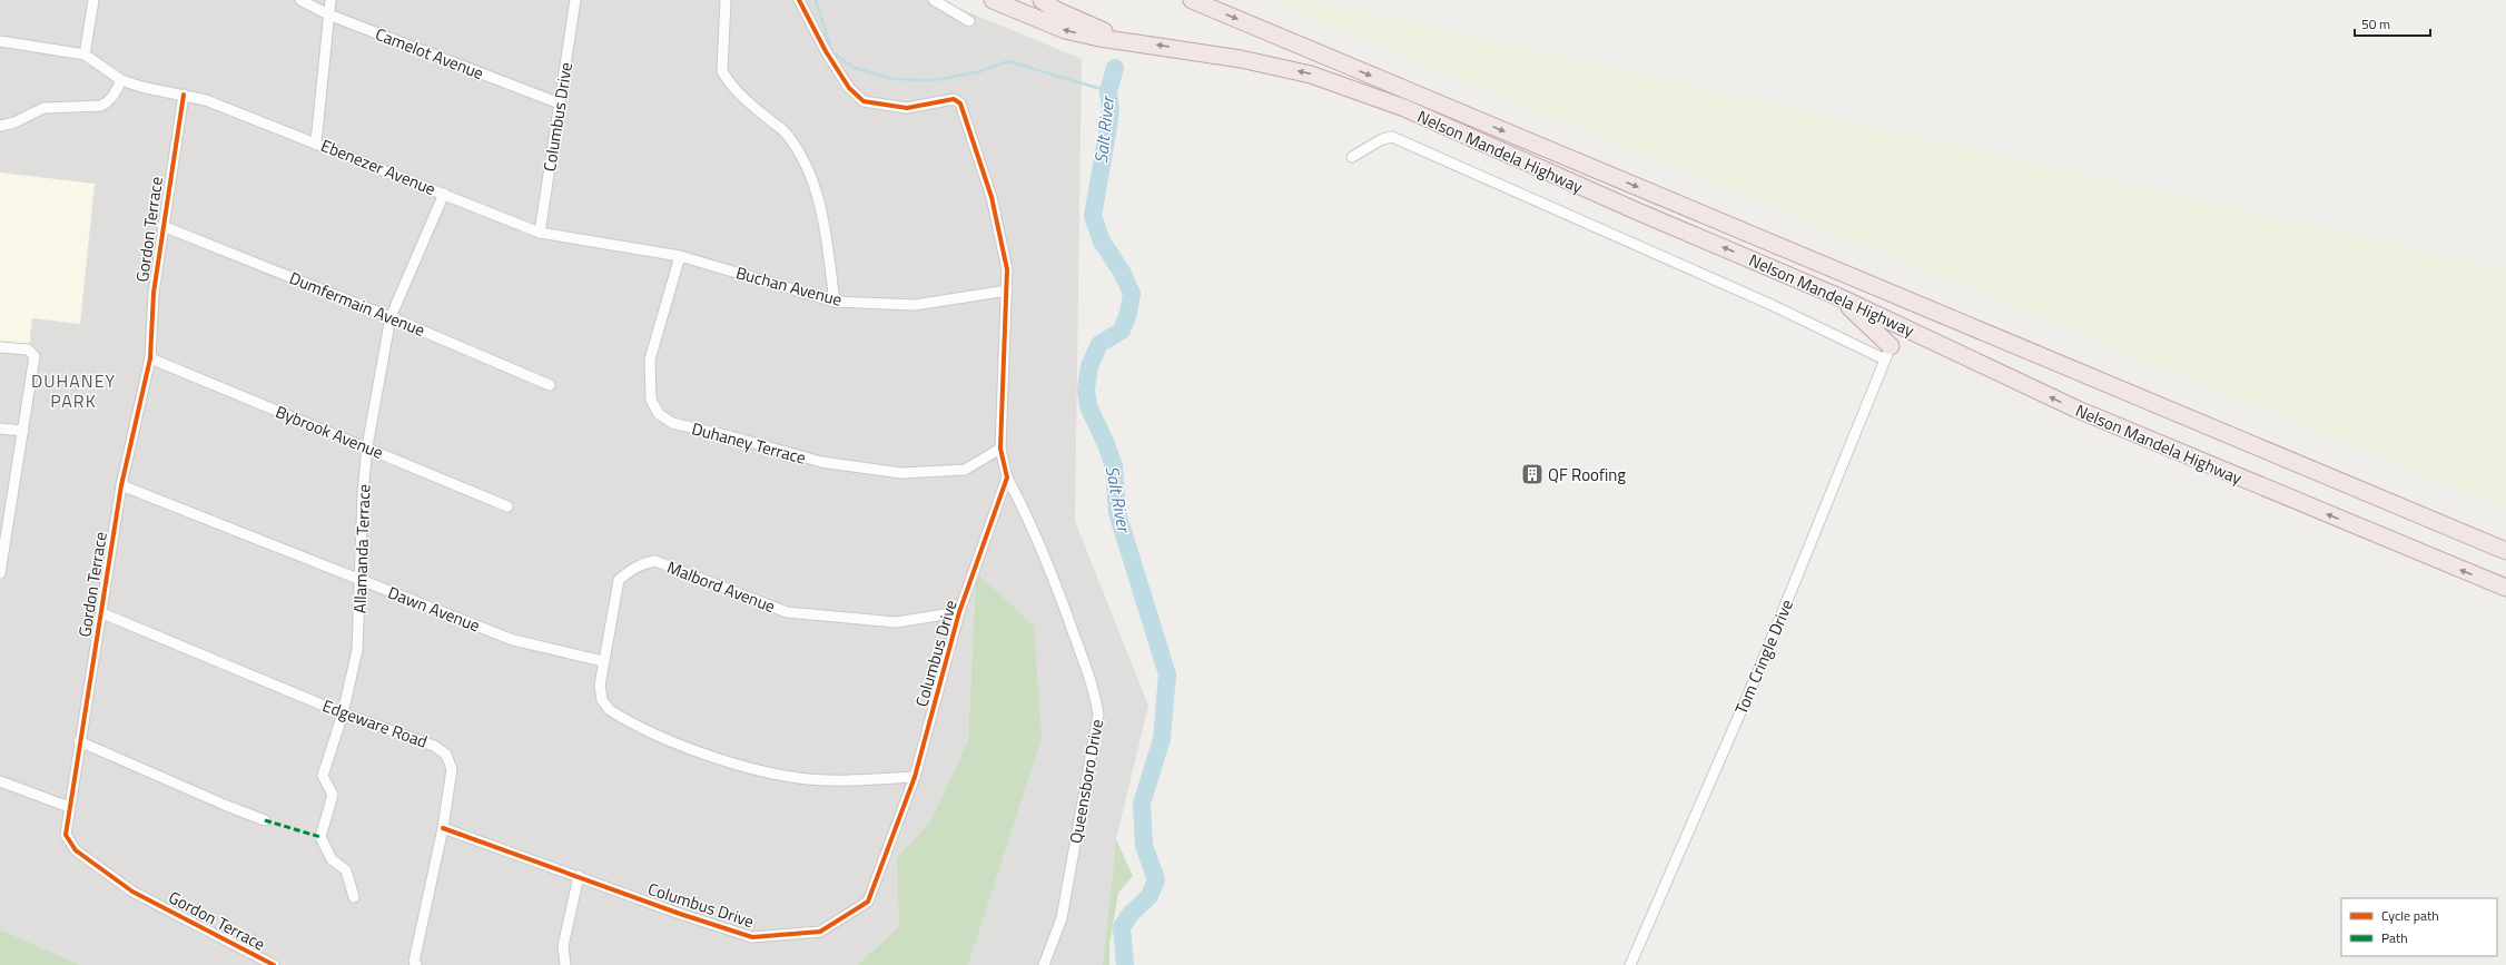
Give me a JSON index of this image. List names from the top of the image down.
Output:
{
  "streets": {
    "highway": ["Nelson Mandela Highway"],
    "street": [
      "Camelot Avenue",
      "Columbus Drive",
      "Ebenezer Avenue",
      "Gordon Terrace",
      "Buchan Avenue",
      "Dumfermain Avenue",
      "Bybrook Avenue",
      "Duhaney Terrace",
      "Allamanda Terrace",
      "Malbord Avenue",
      "Dawn Avenue",
      "Tom Cringle Drive",
      "Edgeware Road",
      "Queensboro Drive"
    ]
  },
  "crossings": [
    ["Camelot Avenue", "Columbus Drive"],
    ["Columbus Drive", "Ebenezer Avenue"],
    ["Columbus Drive", "Malbord Avenue"],
    ["Columbus Drive", "Edgeware Road"],
    ["Columbus Drive", "Queensboro Drive"],
    ["Ebenezer Avenue", "Gordon Terrace"],
    ["Ebenezer Avenue", "Buchan Avenue"],
    ["Ebenezer Avenue", "Duhaney Terrace"],
    ["Ebenezer Avenue", "Allamanda Terrace"],
    ["Gordon Terrace", "Dumfermain Avenue"],
    ["Gordon Terrace", "Bybrook Avenue"],
    ["Gordon Terrace", "Dawn Avenue"],
    ["Gordon Terrace", "Edgeware Road"],
    ["Buchan Avenue", "Duhaney Terrace"],
    ["Dumfermain Avenue", "Allamanda Terrace"],
    ["Bybrook Avenue", "Allamanda Terrace"],
    ["Allamanda Terrace", "Dawn Avenue"],
    ["Allamanda Terrace", "Edgeware Road"],
    ["Malbord Avenue", "Dawn Avenue"]
  ],
  "districts": ["DUHANEY PARK"],
  "water": ["Salt River"],
  "places": {
    "building": ["QF Roofing"]
  },
  "legend": ["Cycle path", "Path"],
  "scale_bar": "50 m"
}
